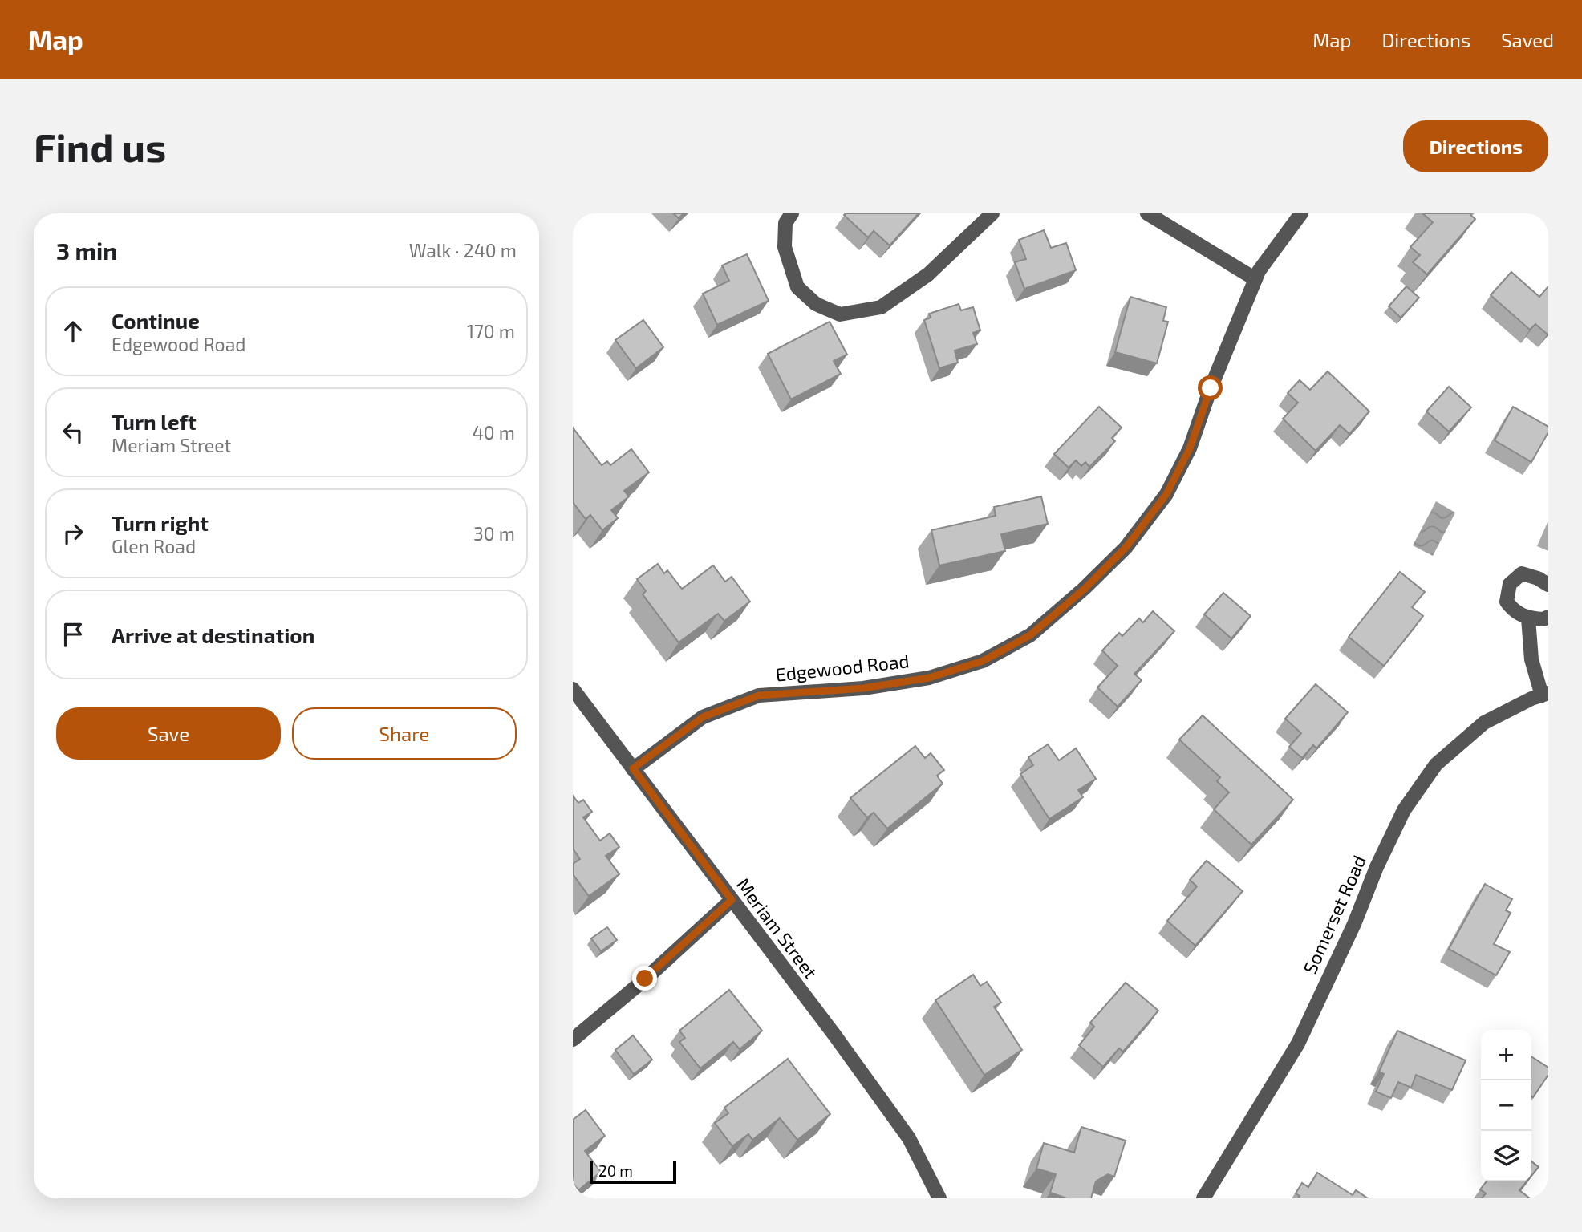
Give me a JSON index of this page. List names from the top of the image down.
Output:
{
  "streets": {
    "street": ["Edgewood Road", "Somerset Road", "Meriam Street"]
  },
  "crossings": [
    ["Edgewood Road", "Meriam Street"]
  ],
  "scale_bar": "20 m",
  "page": {
    "header": "Map",
    "nav": ["Map", "Directions", "Saved"],
    "buttons": [
      "Directions",
      ["Save", "Share"]
    ],
    "title": "Find us",
    "heading": ["3 min", "Walk · 240 m"],
    "list": [
      ["Continue", "Edgewood Road", "170 m"],
      ["Turn left", "Meriam Street", "40 m"],
      ["Turn right", "Glen Road", "30 m"],
      "Arrive at destination"
    ],
    "map_buttons": ["+", "−"],
    "scale": "20 m"
  }
}
